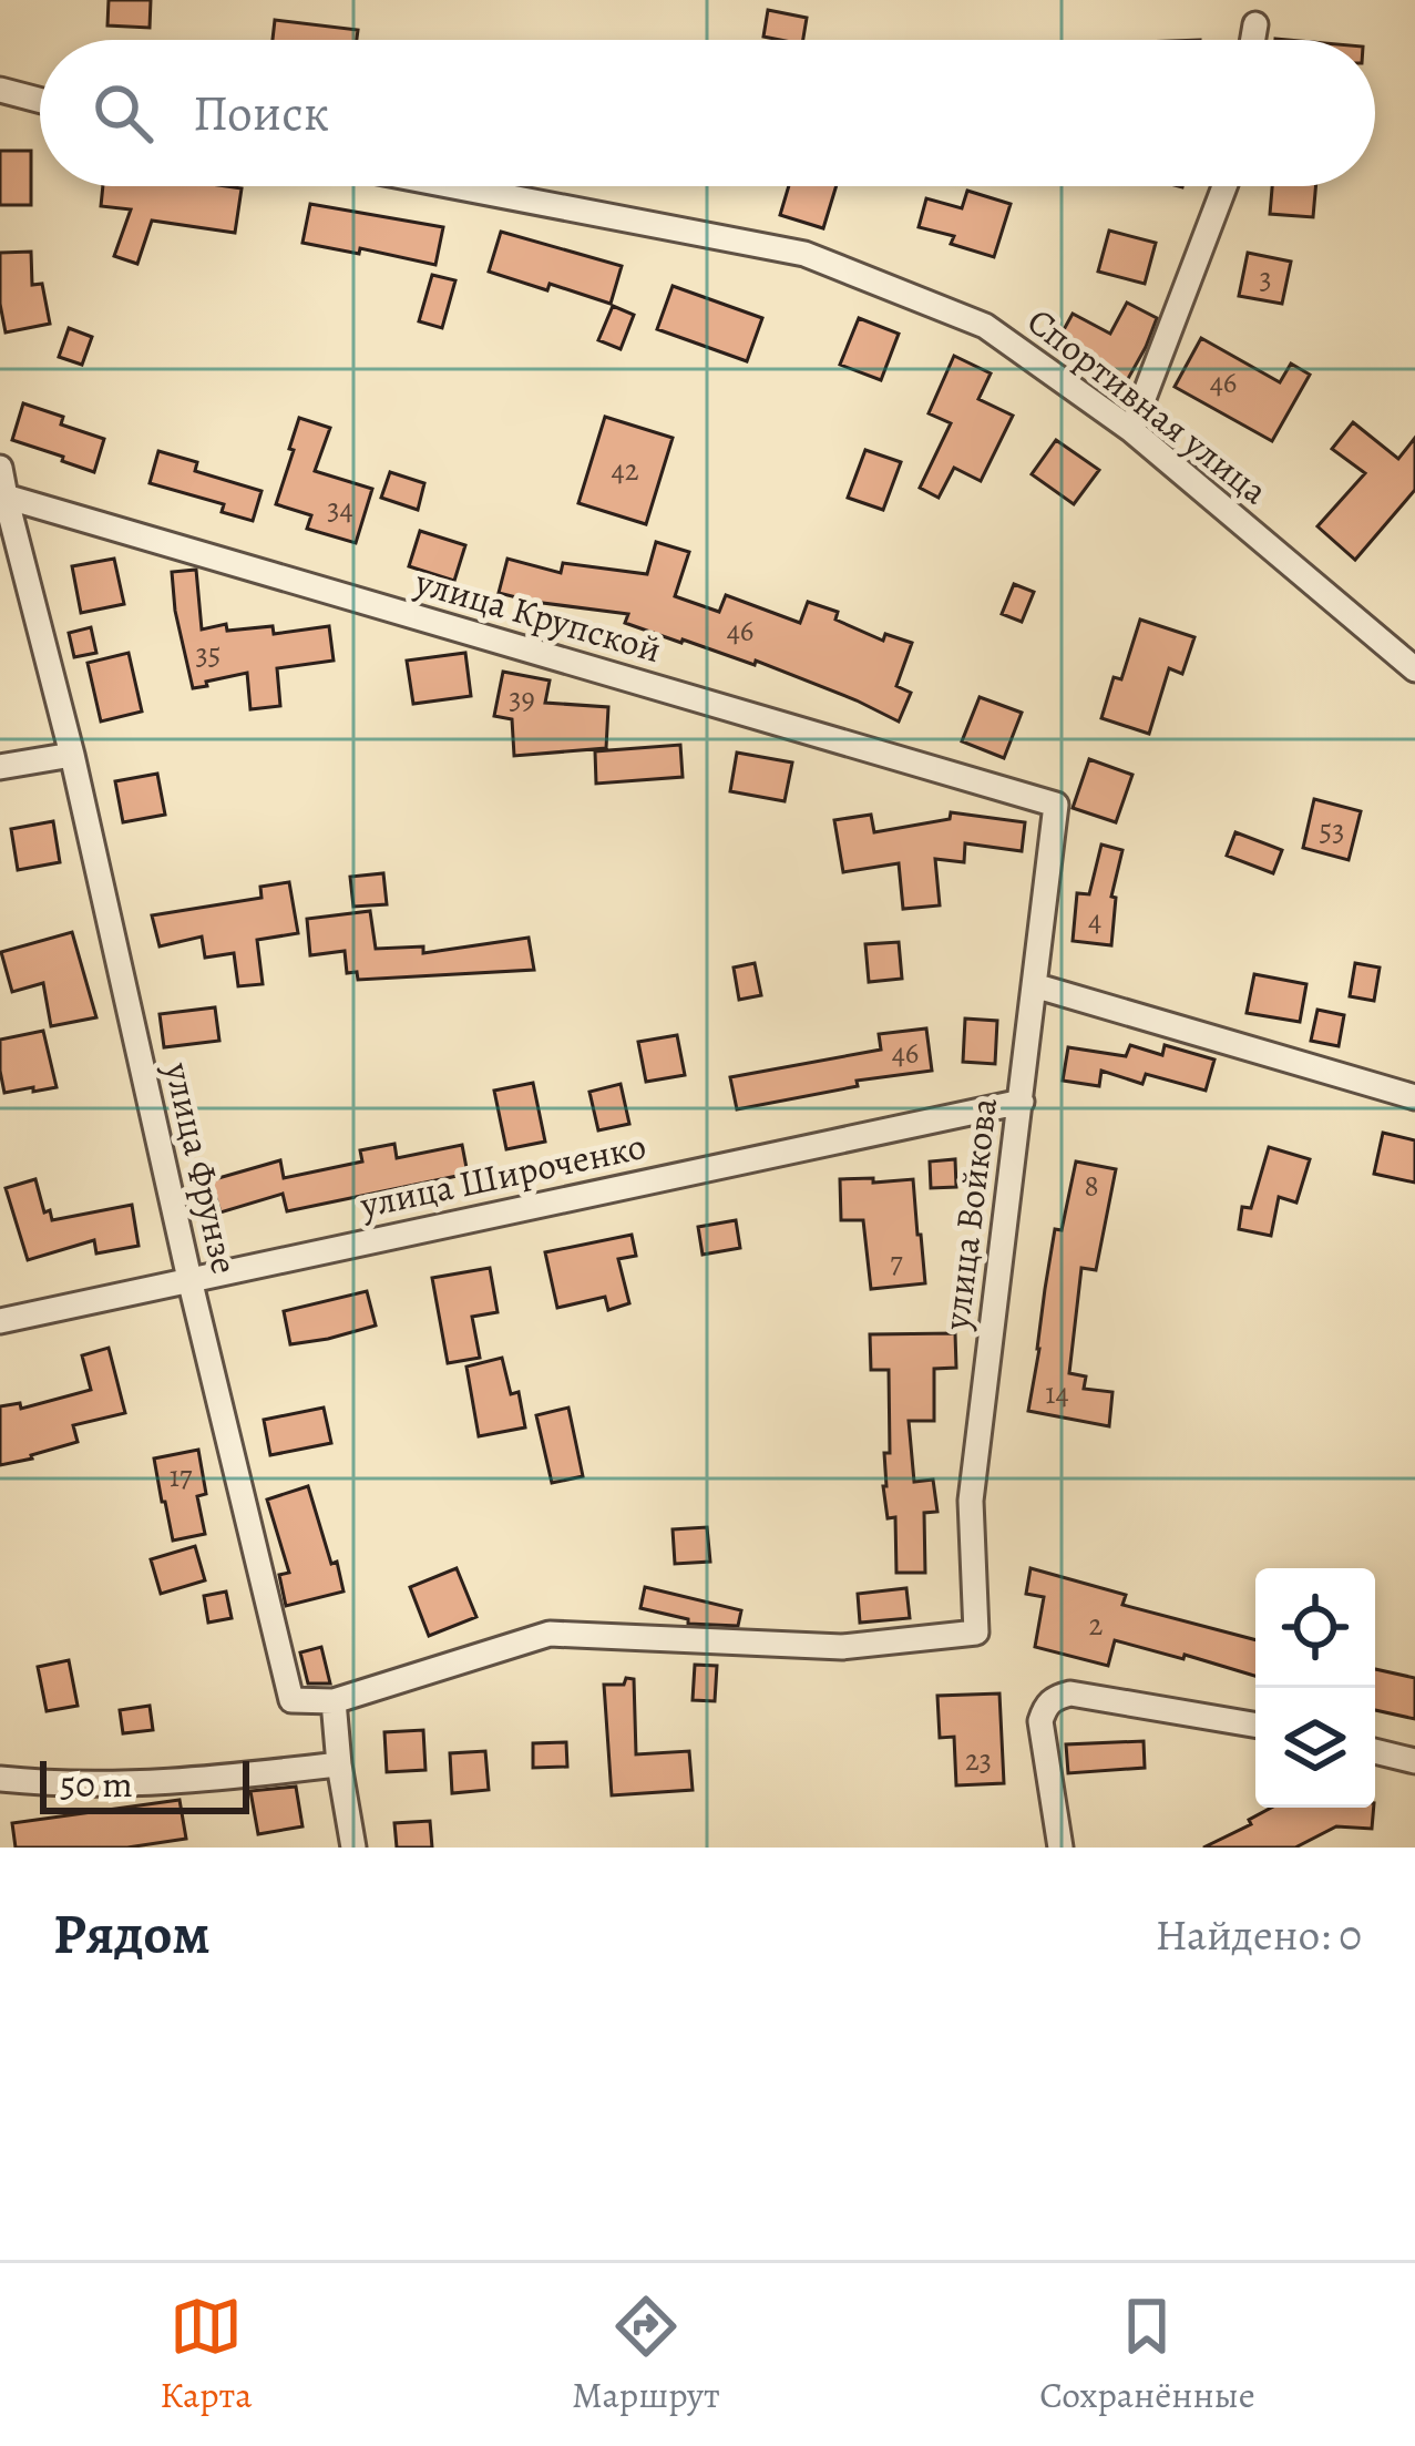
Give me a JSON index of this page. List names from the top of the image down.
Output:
{
  "streets": {
    "street": [
      "Спортивная улица",
      "улица Крупской",
      "улица Фрунзе",
      "улица Широченко",
      "улица Войкова"
    ]
  },
  "crossings": [
    ["улица Крупской", "улица Фрунзе"],
    ["улица Крупской", "улица Войкова"],
    ["улица Фрунзе", "улица Широченко"],
    ["улица Фрунзе", "улица Войкова"],
    ["улица Широченко", "улица Войкова"]
  ],
  "house_numbers": [
    "3",
    "46",
    "42",
    "34",
    "46",
    "35",
    "39",
    "53",
    "4",
    "46",
    "8",
    "7",
    "14",
    "17",
    "2",
    "23"
  ],
  "scale_bar": "50 m",
  "page": {
    "search": "Поиск",
    "scale": "50 m",
    "heading": ["Рядом", "Найдено: 0"],
    "nav": ["Карта", "Маршрут", "Сохранённые"]
  }
}
